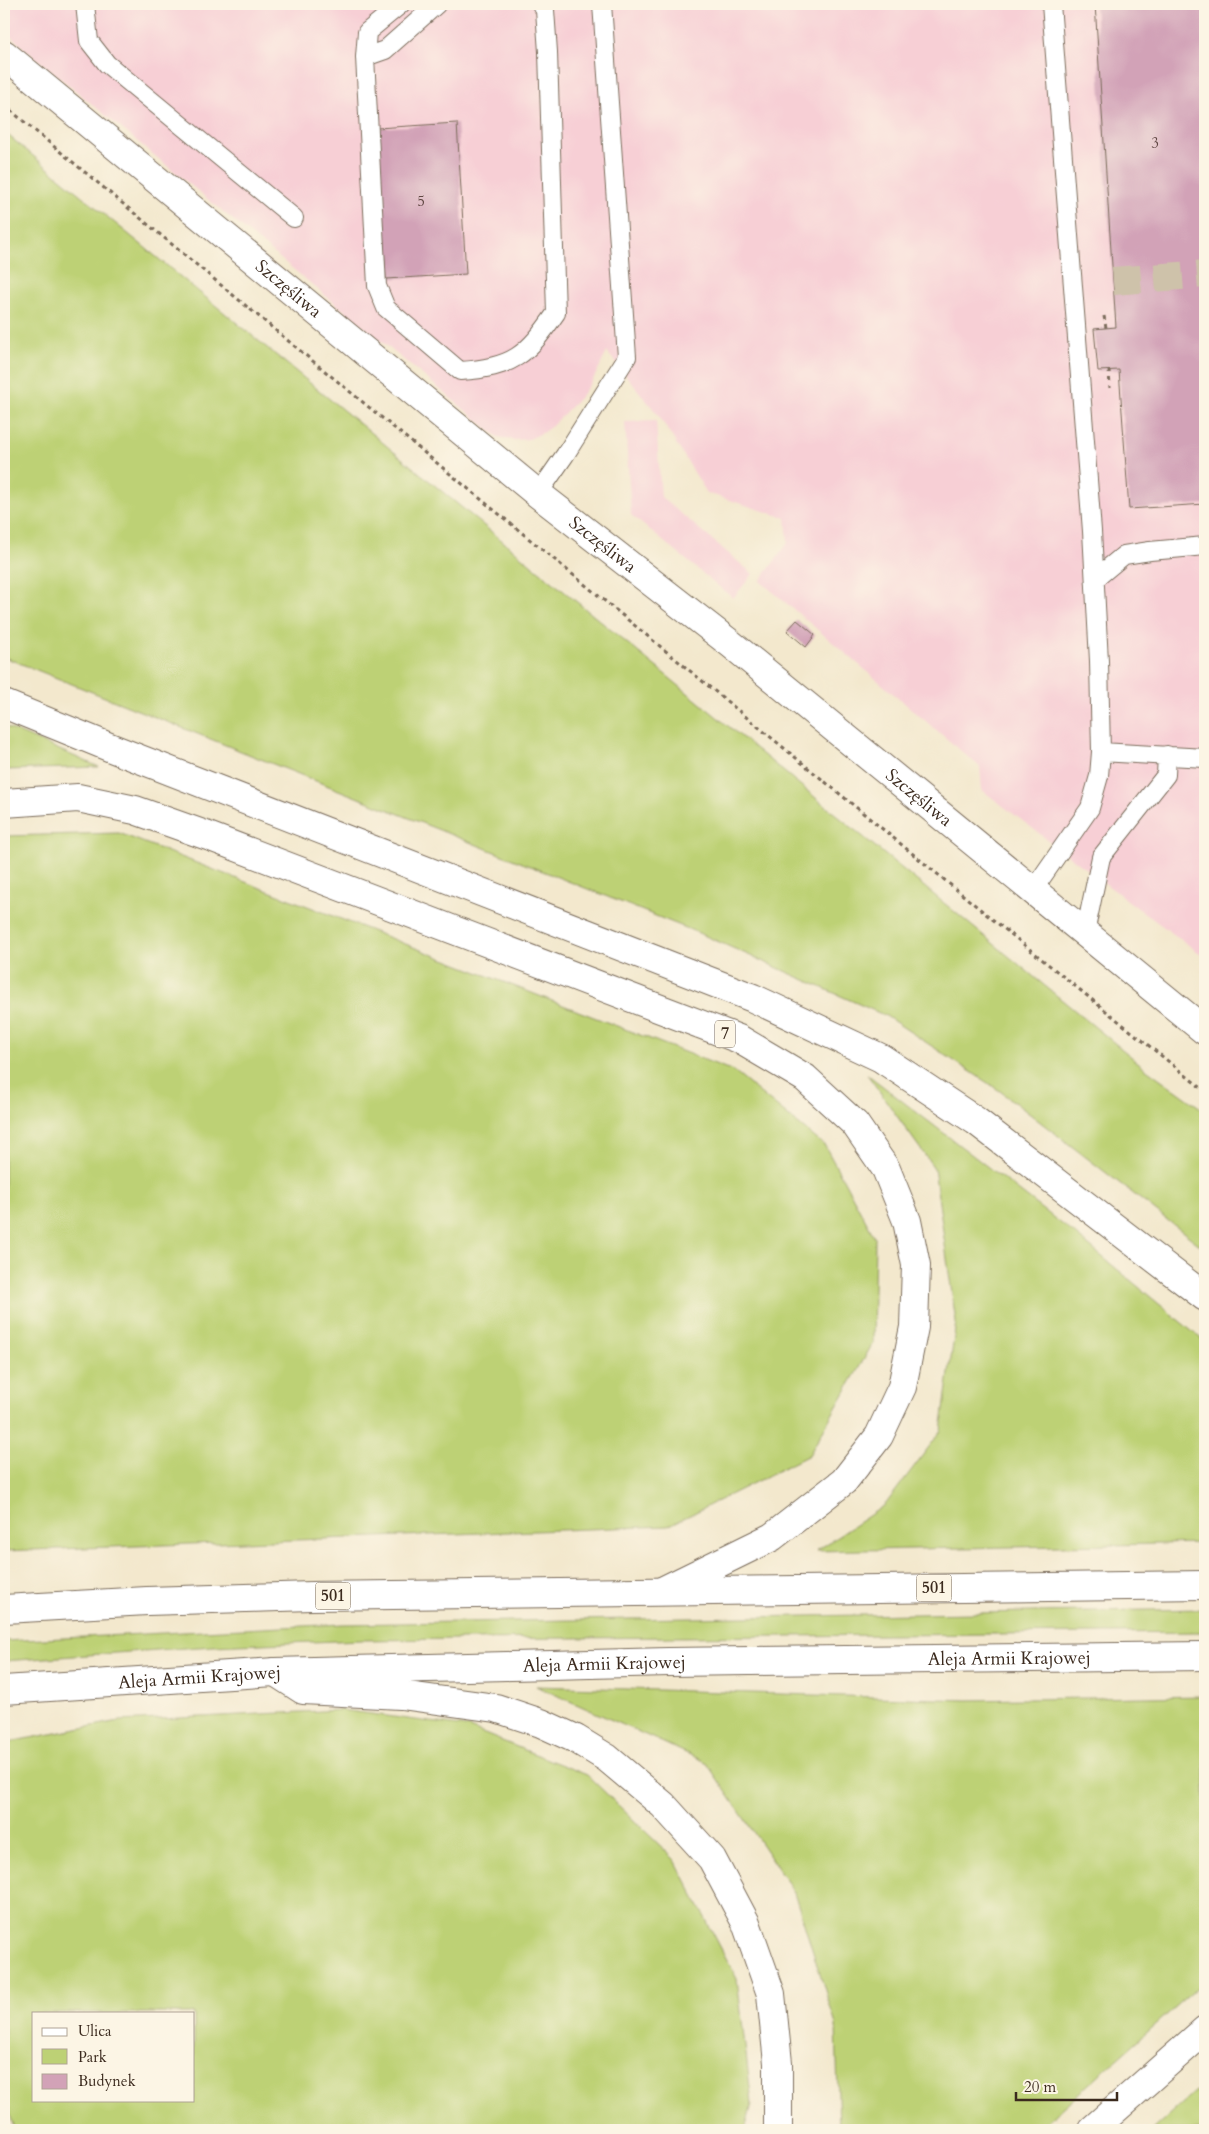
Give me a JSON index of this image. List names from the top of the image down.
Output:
{
  "streets": {
    "main road": [
      "Szczęśliwa",
      "7",
      "501",
      "Aleja Armii Krajowej"
    ]
  },
  "crossings": [
    ["7", "501"]
  ],
  "house_numbers": ["3", "5"],
  "legend": ["Ulica", "Park", "Budynek"],
  "scale_bar": "20 m"
}
